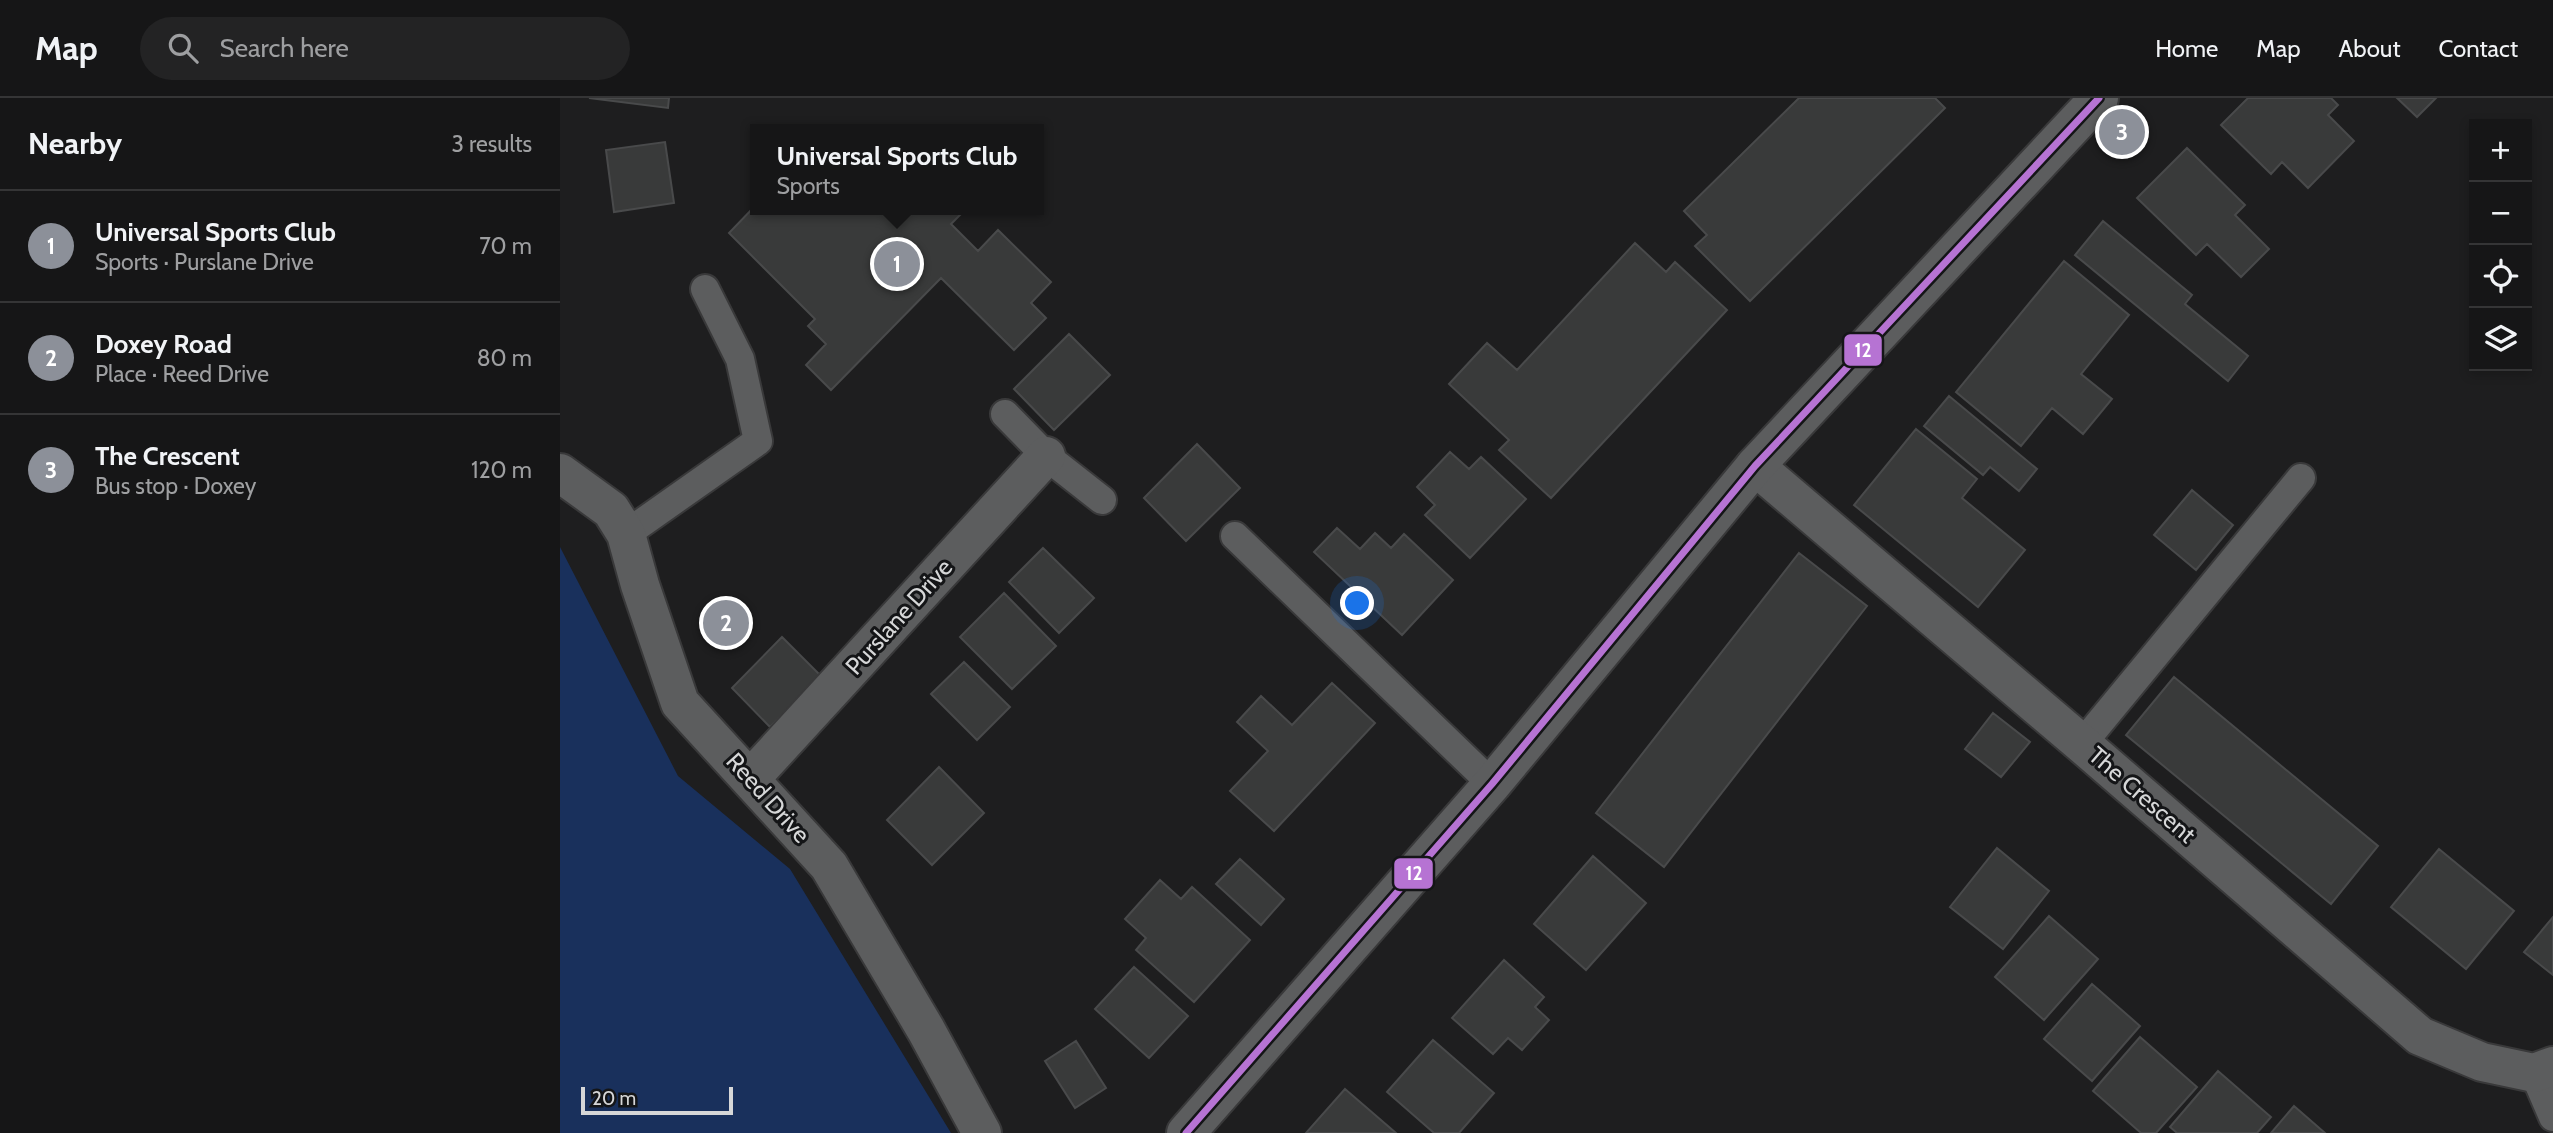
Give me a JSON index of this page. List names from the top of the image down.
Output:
{
  "streets": {
    "street": ["Purslane Drive", "The Crescent", "Reed Drive"]
  },
  "crossings": [
    ["Purslane Drive", "Reed Drive"]
  ],
  "lines": ["transit line 12"],
  "scale_bar": "20 m",
  "page": {
    "header": "Map",
    "search": "Search here",
    "nav": [
      "Home",
      "Map",
      "About",
      "Contact"
    ],
    "heading": ["Nearby", "3 results"],
    "pins": ["3", "1", "2"],
    "map_buttons": ["+", "−"],
    "popup": ["Universal Sports Club", "Sports"],
    "list": [
      {
        "mark": "1",
        "name": "Universal Sports Club",
        "note": "Sports · Purslane Drive",
        "value": "70 m"
      },
      {
        "mark": "2",
        "name": "Doxey Road",
        "note": "Place · Reed Drive",
        "value": "80 m"
      },
      {
        "mark": "3",
        "name": "The Crescent",
        "note": "Bus stop · Doxey",
        "value": "120 m"
      }
    ],
    "scale": "20 m"
  }
}
